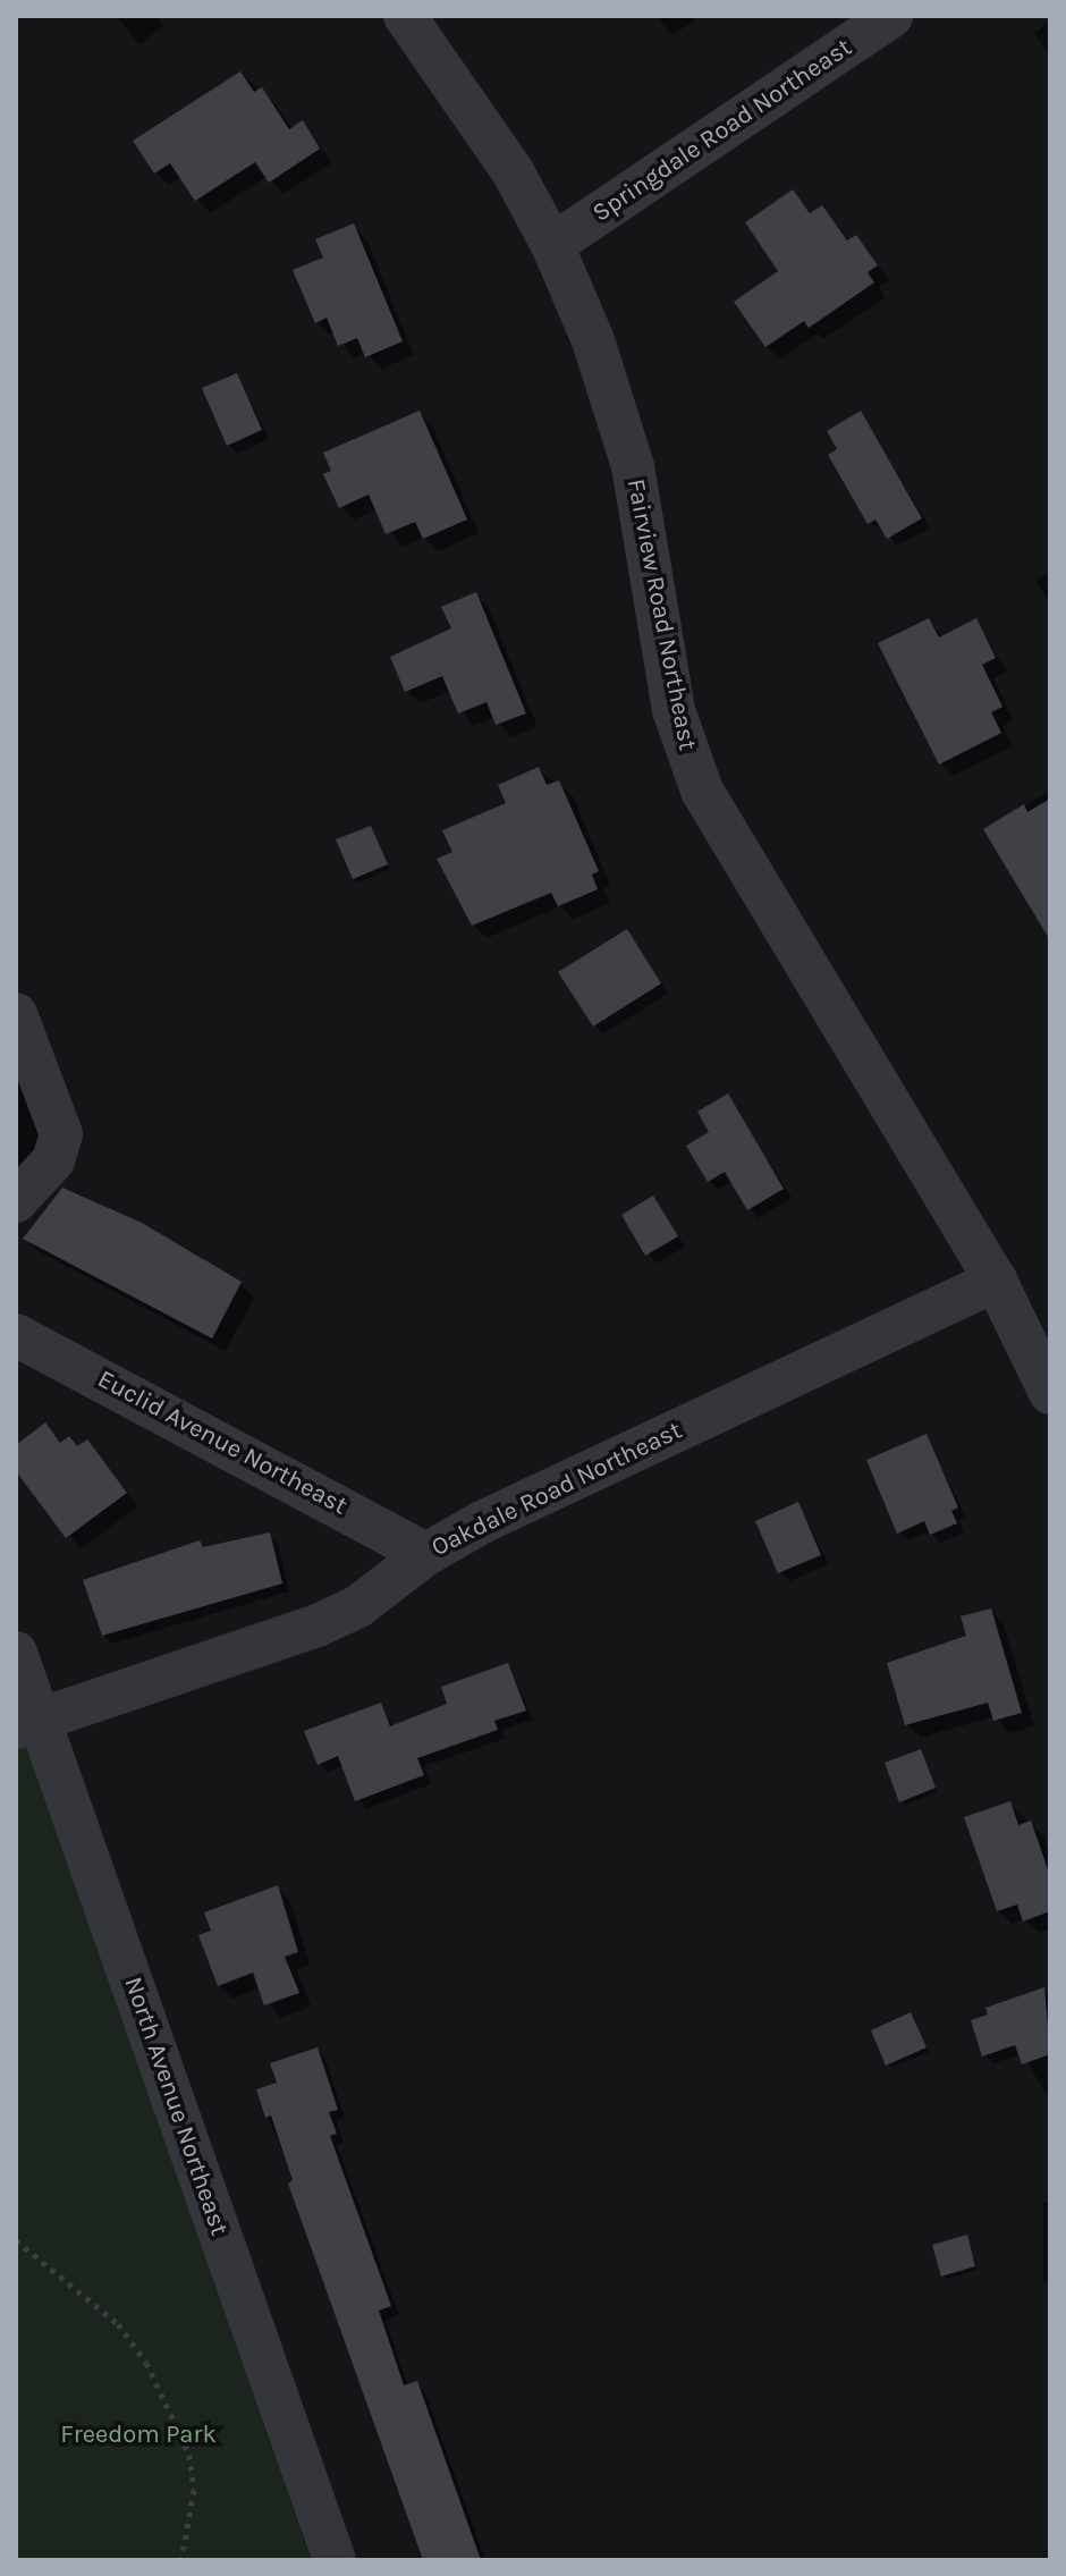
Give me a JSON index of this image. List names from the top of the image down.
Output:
{
  "streets": {
    "street": [
      "Springdale Road Northeast",
      "Fairview Road Northeast",
      "Euclid Avenue Northeast",
      "Oakdale Road Northeast",
      "North Avenue Northeast"
    ]
  },
  "crossings": [
    ["Springdale Road Northeast", "Fairview Road Northeast"],
    ["Fairview Road Northeast", "Oakdale Road Northeast"],
    ["Euclid Avenue Northeast", "Oakdale Road Northeast"],
    ["Oakdale Road Northeast", "North Avenue Northeast"]
  ],
  "parks": ["Freedom Park"]
}
